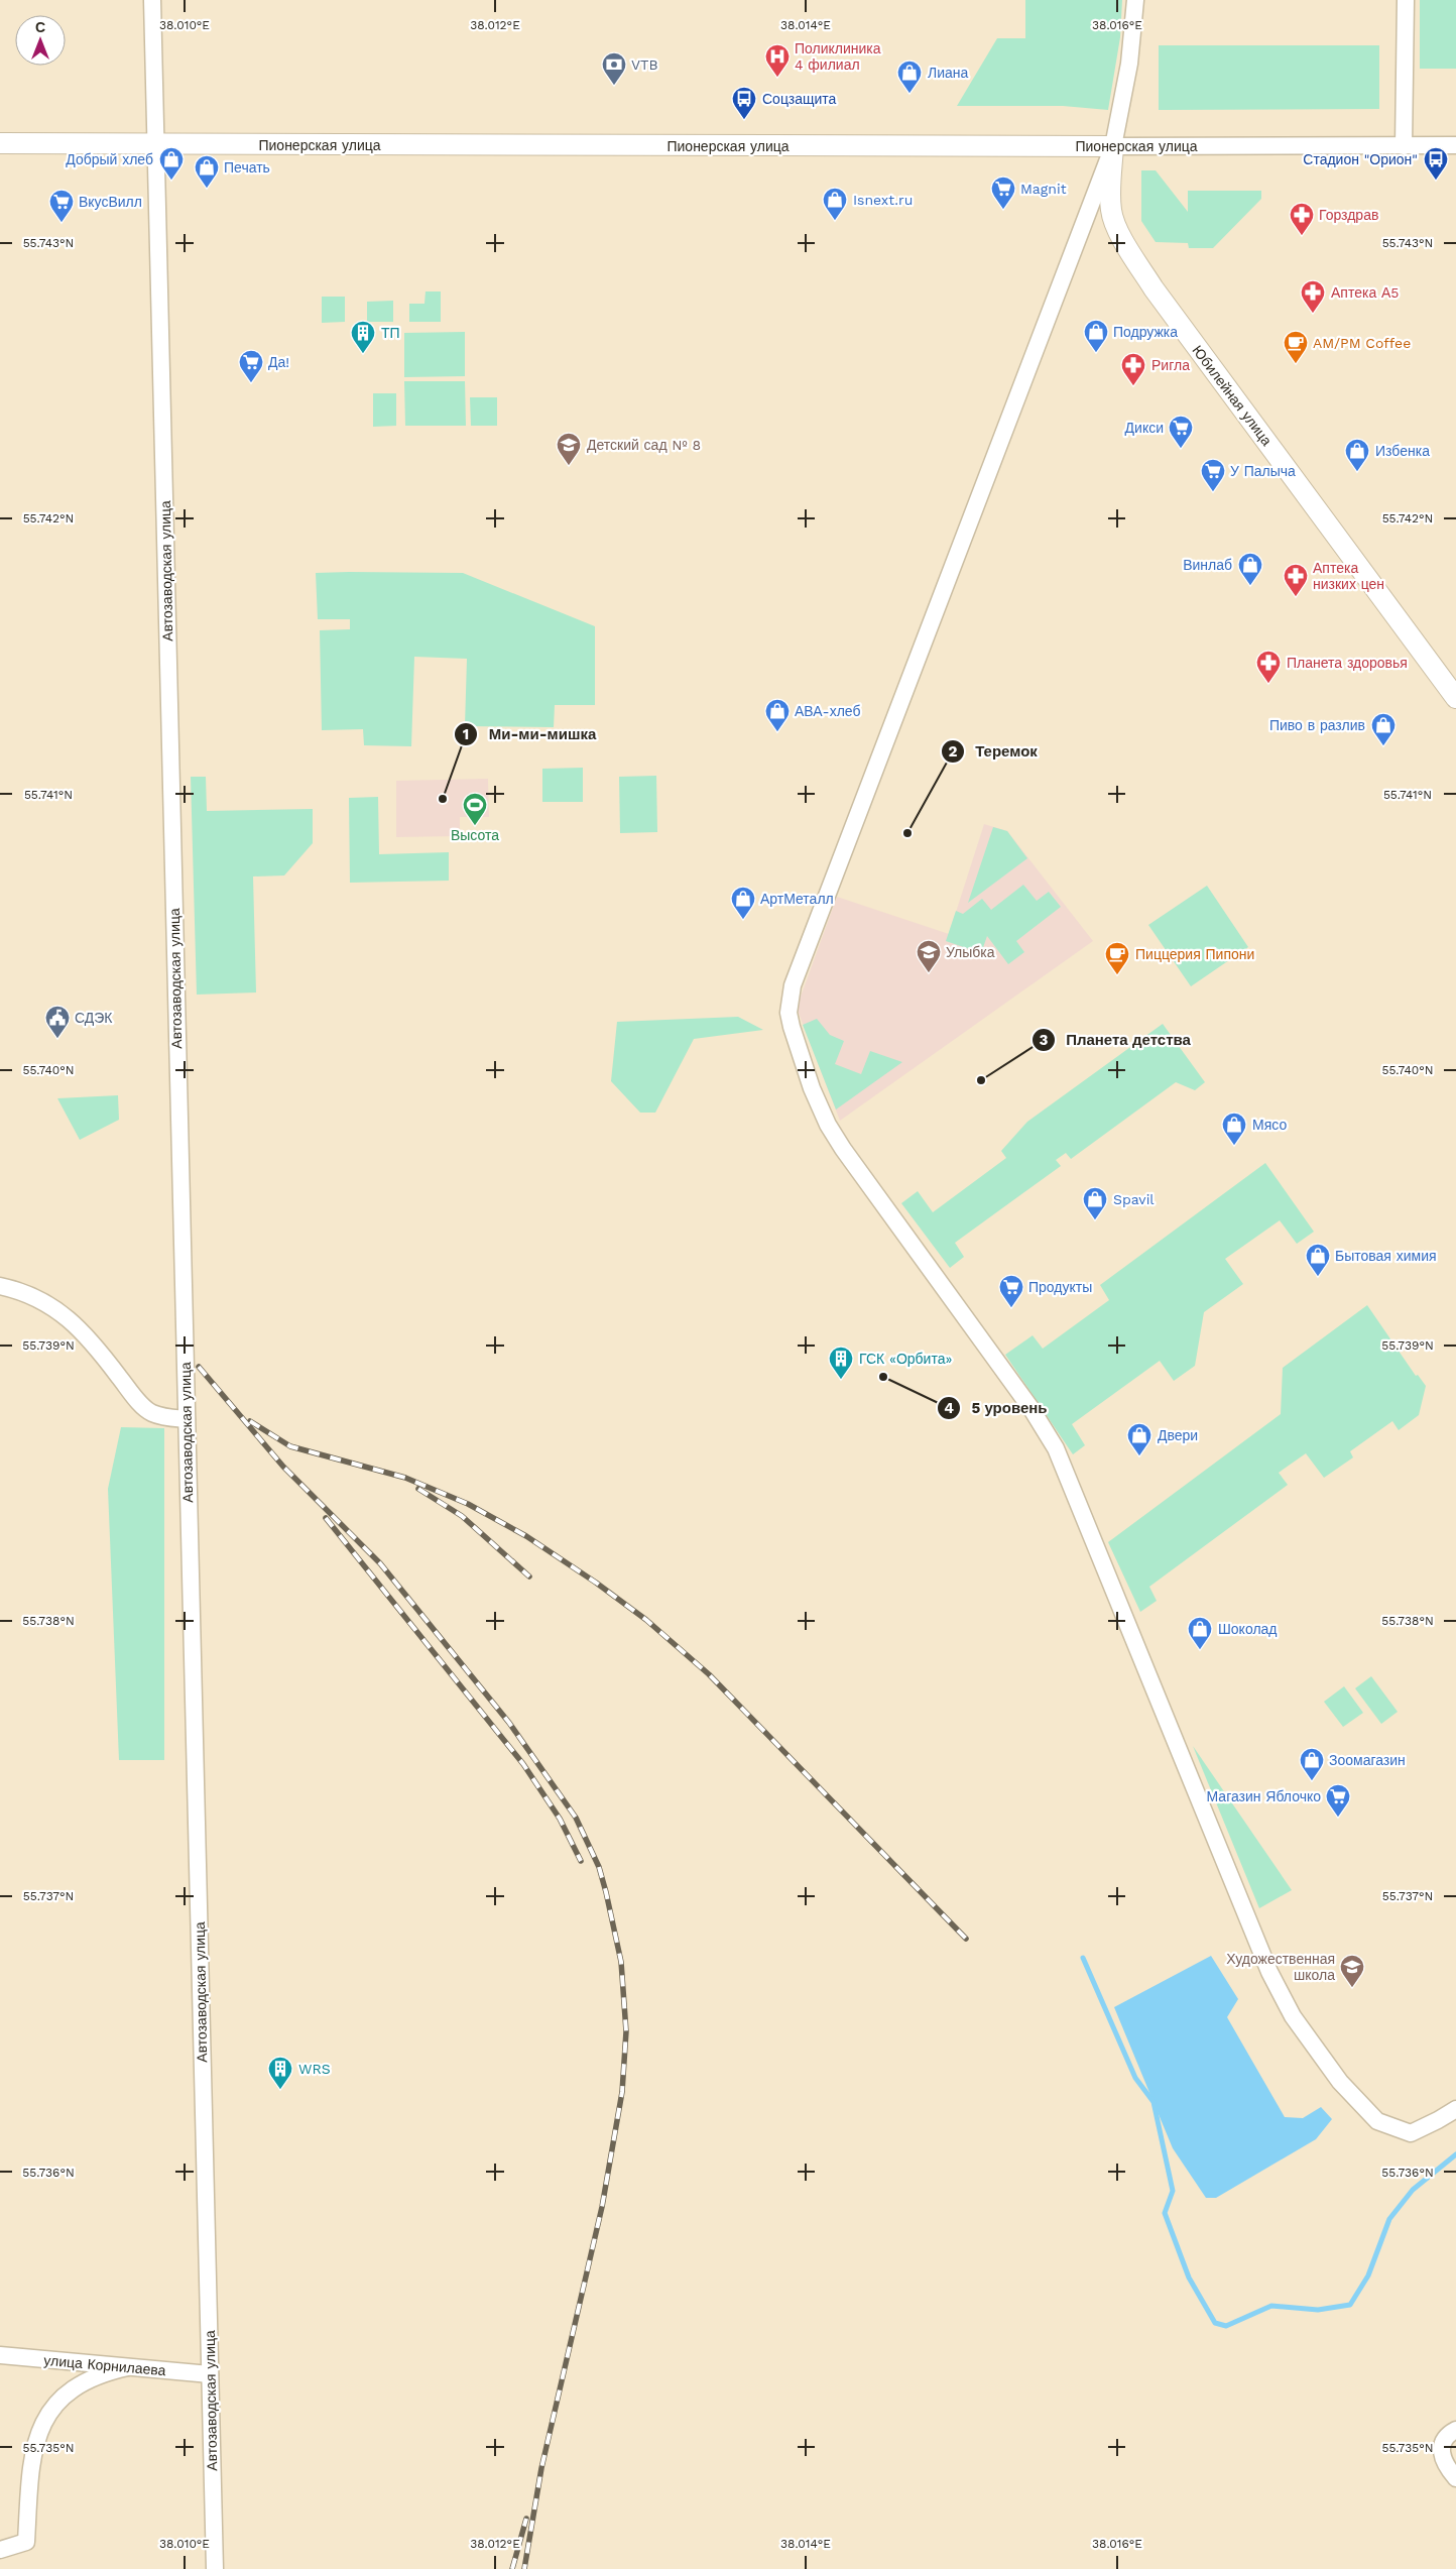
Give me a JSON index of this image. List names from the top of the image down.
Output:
{
  "streets": {
    "main road": ["Пионерская улица", "Юбилейная улица"],
    "street": ["Автозаводская улица", "улица Корнилаева"]
  },
  "crossings": [
    ["Пионерская улица", "Юбилейная улица"],
    ["Пионерская улица", "Автозаводская улица"],
    ["Автозаводская улица", "улица Корнилаева"]
  ],
  "places": {
    "hospital": ["Поликлиника 4 филиал"],
    "bank": ["VTB"],
    "shop": [
      "Лиана",
      "Добрый хлеб",
      "Печать",
      "Isnext.ru",
      "Подружка",
      "Избенка",
      "Винлаб",
      "АВА-хлеб",
      "Пиво в разлив",
      "АртМеталл",
      "Мясо",
      "Spavil",
      "Бытовая химия",
      "Двери",
      "Шоколад",
      "Зоомагазин"
    ],
    "bus stop": ["Соцзащита", "Стадион \"Орион\""],
    "supermarket": [
      "Magnit",
      "ВкусВилл",
      "Да!",
      "Дикси",
      "У Палыча",
      "Продукты",
      "Магазин Яблочко"
    ],
    "pharmacy": [
      "Горздрав",
      "Аптека А5",
      "Ригла",
      "Аптека низких цен",
      "Планета здоровья"
    ],
    "building": ["ТП", "ГСК «Орбита»", "WRS"],
    "cafe": ["AM/PM Coffee", "Пиццерия Пипони"],
    "school or university": ["Детский сад № 8", "Улыбка", "Художественная школа"],
    "other": [
      "Ми-ми-мишка",
      "Теремок",
      "Планета детства",
      "5 уровень"
    ],
    "sports": ["Высота"],
    "public building": ["СДЭК"]
  },
  "north": "top",
  "coordinates": [
    "38.010°E",
    "38.012°E",
    "38.014°E",
    "38.016°E",
    "55.743°N",
    "55.742°N",
    "55.741°N",
    "55.740°N",
    "55.739°N",
    "55.738°N",
    "55.737°N",
    "55.736°N",
    "55.735°N"
  ]
}
